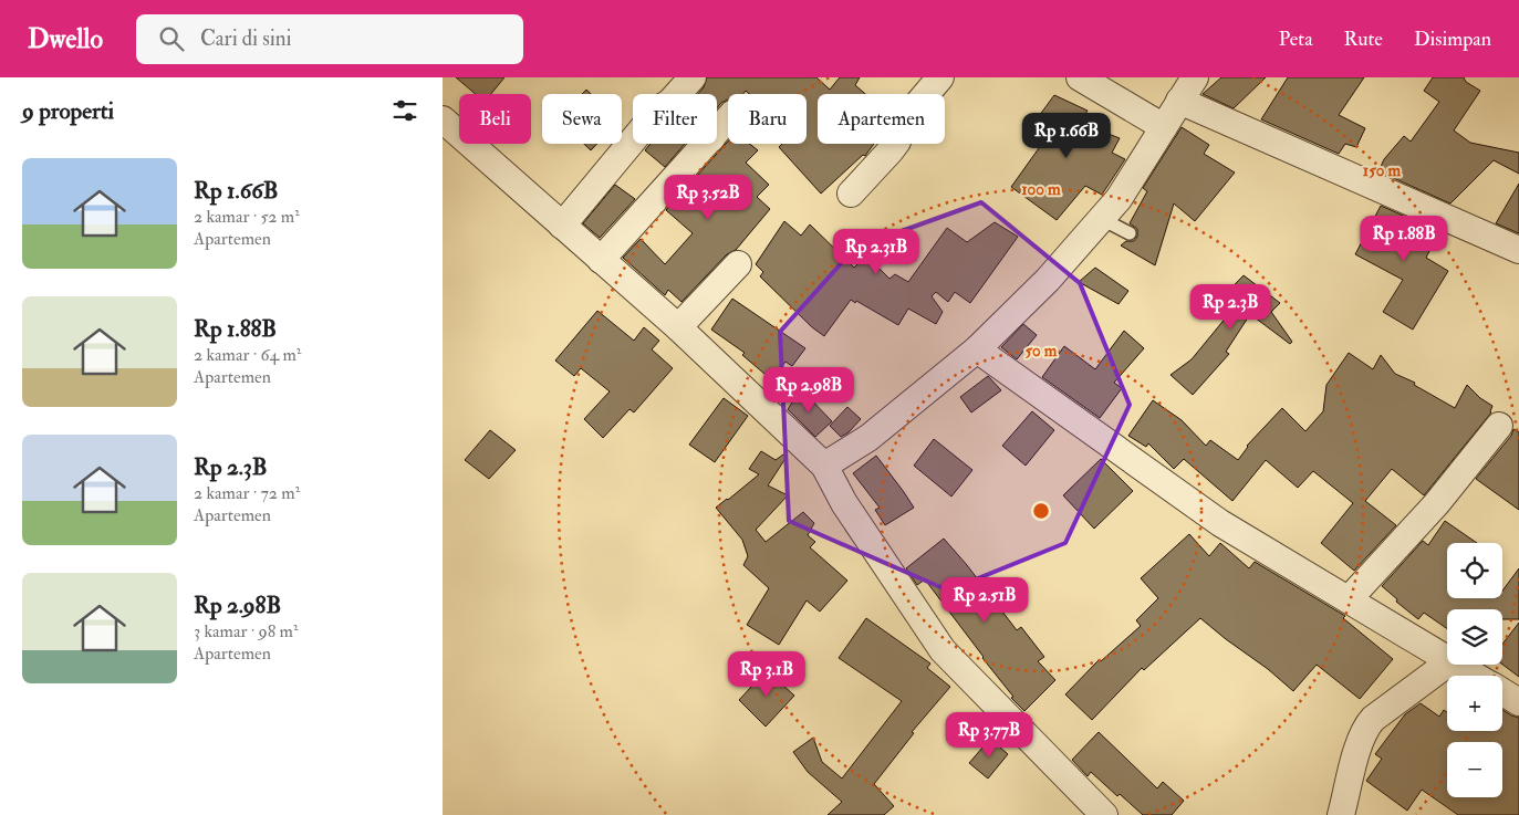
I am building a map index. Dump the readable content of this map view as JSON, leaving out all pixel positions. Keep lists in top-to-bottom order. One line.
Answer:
{"page":{"header":"Dwello","search":"Cari di sini","nav":["Peta","Rute","Disimpan"],"heading":"9 properti","chip":["Beli","Sewa","Filter","Baru","Apartemen"],"price":["Rp 1.66B","Rp 3.52B","Rp 1.88B","Rp 2.31B","Rp 2.3B","Rp 2.98B","Rp 2.51B","Rp 3.1B","Rp 3.77B"],"list":[{"name":"Rp 1.66B","note":"2 kamar · 52 m² · Apartemen"},{"name":"Rp 1.88B","note":"2 kamar · 64 m² · Apartemen"},{"name":"Rp 2.3B","note":"2 kamar · 72 m² · Apartemen"},{"name":"Rp 2.98B","note":"3 kamar · 98 m² · Apartemen"}],"map_buttons":["+","−"]},"rings":["150 m","100 m","50 m"]}
